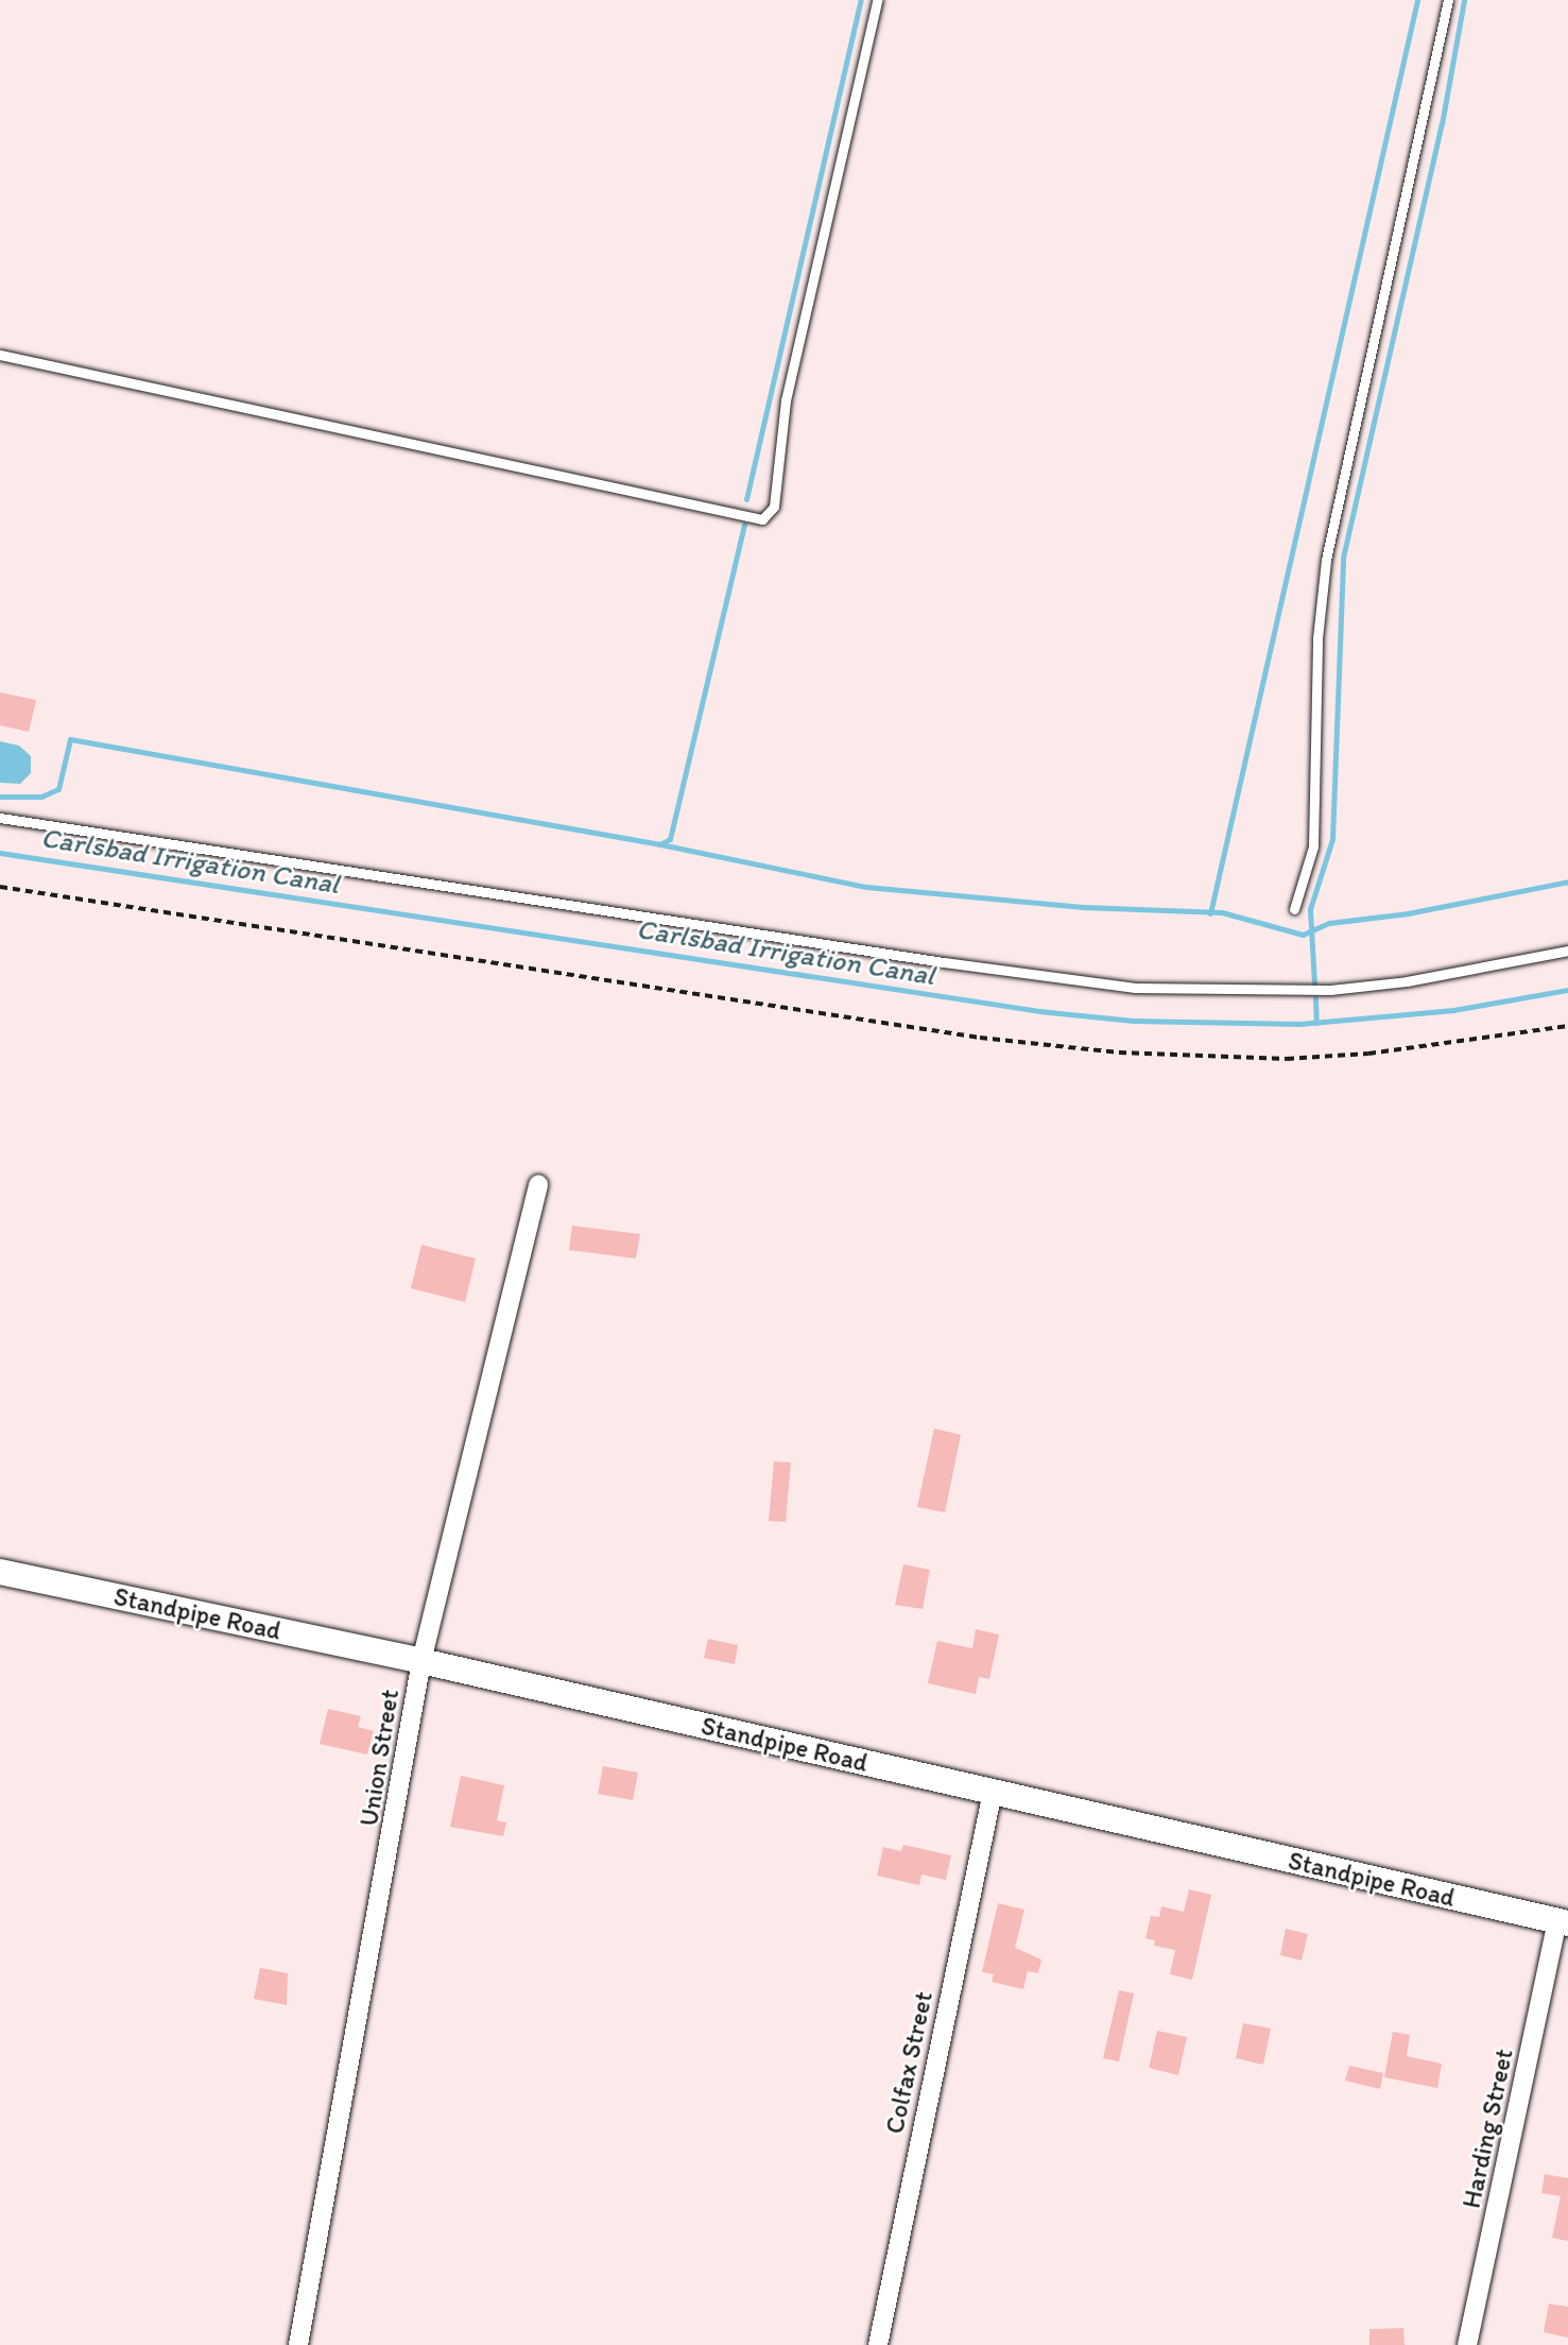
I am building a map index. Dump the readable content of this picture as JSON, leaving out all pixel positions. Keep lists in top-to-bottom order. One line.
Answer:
{"streets":{"street":["Standpipe Road","Union Street","Colfax Street","Harding Street"]},"crossings":[["Standpipe Road","Union Street"],["Standpipe Road","Colfax Street"],["Standpipe Road","Harding Street"]],"water":["Carlsbad Irrigation Canal"]}
